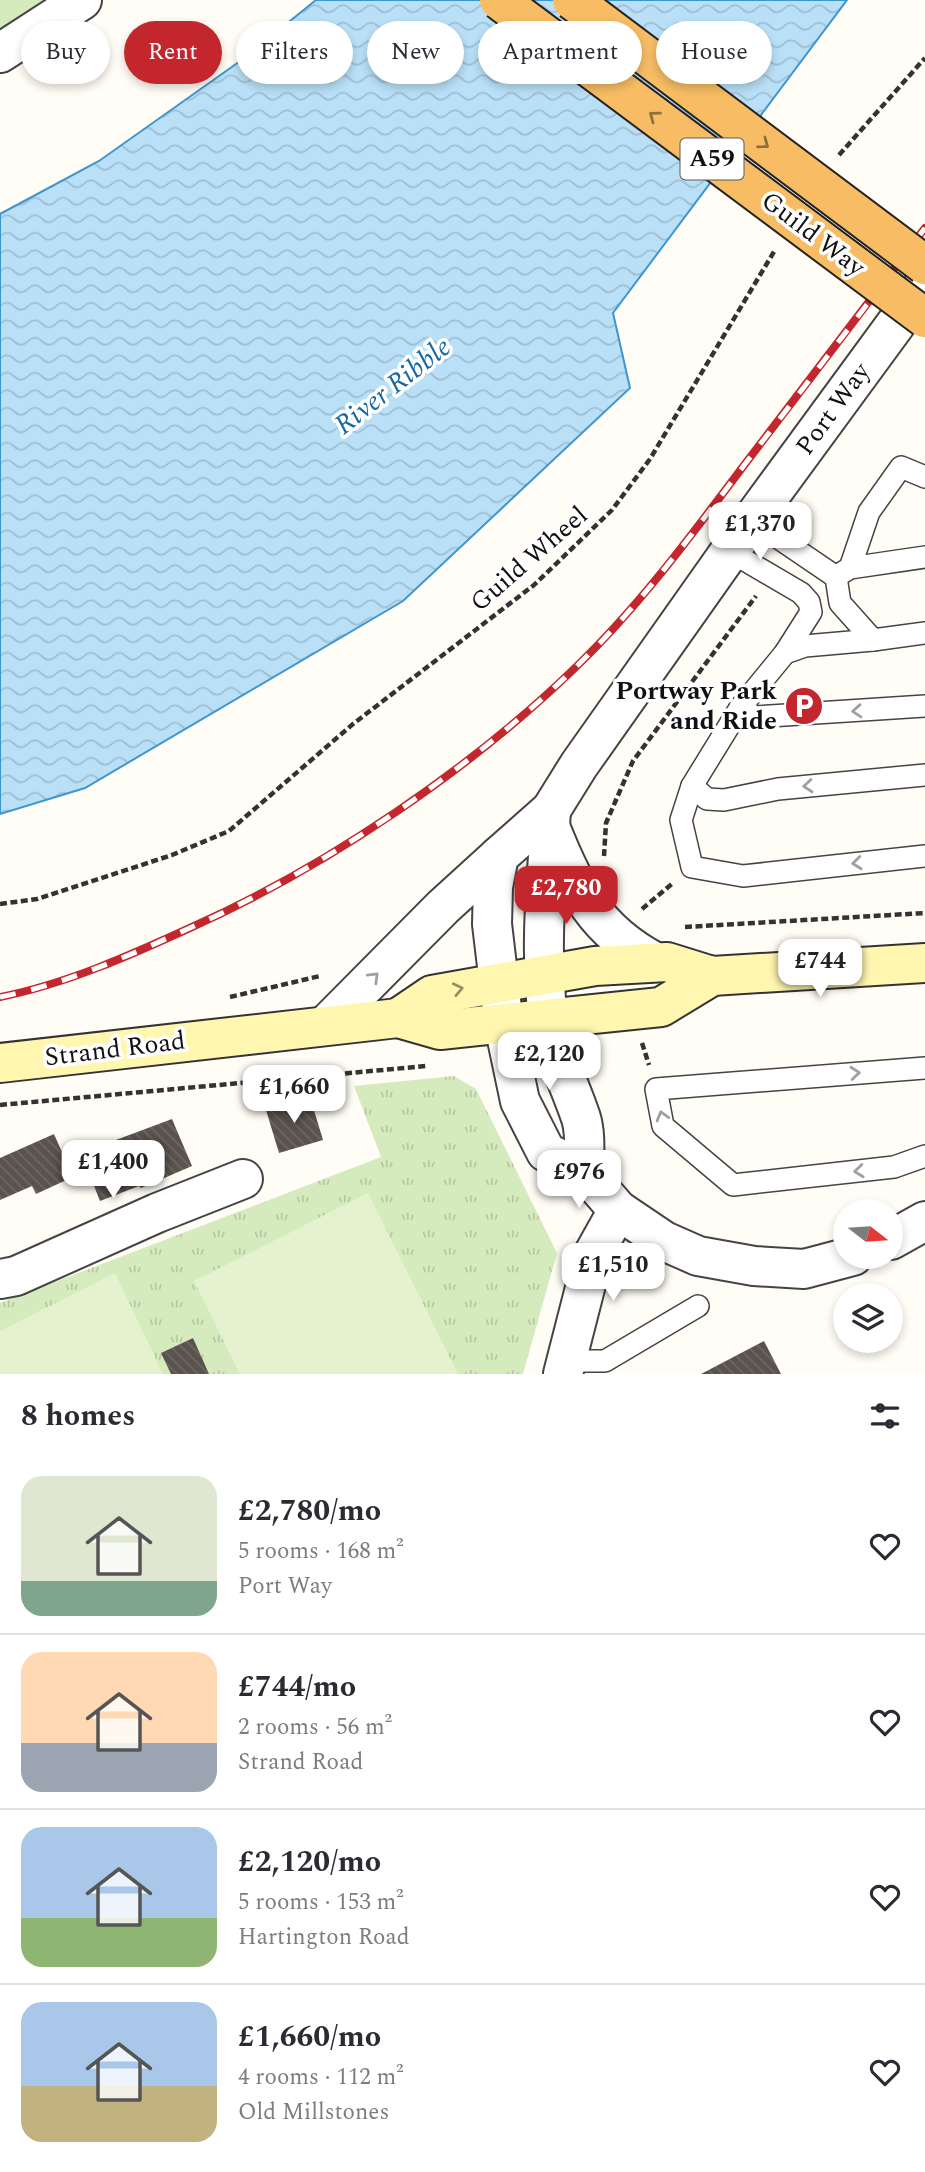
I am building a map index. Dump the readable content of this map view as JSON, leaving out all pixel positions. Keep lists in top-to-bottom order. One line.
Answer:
{"streets":{"highway":["A59","Guild Way"],"main road":["Strand Road"],"street":["Port Way"],"path":["Guild Wheel"]},"crossings":[["Port Way","Strand Road"]],"water":["River Ribble"],"places":{"parking":["Portway Park and Ride"]},"north":"right","page":{"chip":["Buy","Rent","Filters","New","Apartment","House"],"price":["£1,370","£2,780","£744","£2,120","£1,660","£1,400","£976","£1,510"],"heading":"8 homes","list":[{"name":"£2,780/mo","note":"5 rooms · 168 m² · Port Way"},{"name":"£744/mo","note":"2 rooms · 56 m² · Strand Road"},{"name":"£2,120/mo","note":"5 rooms · 153 m² · Hartington Road"},{"name":"£1,660/mo","note":"4 rooms · 112 m² · Old Millstones"}]}}
